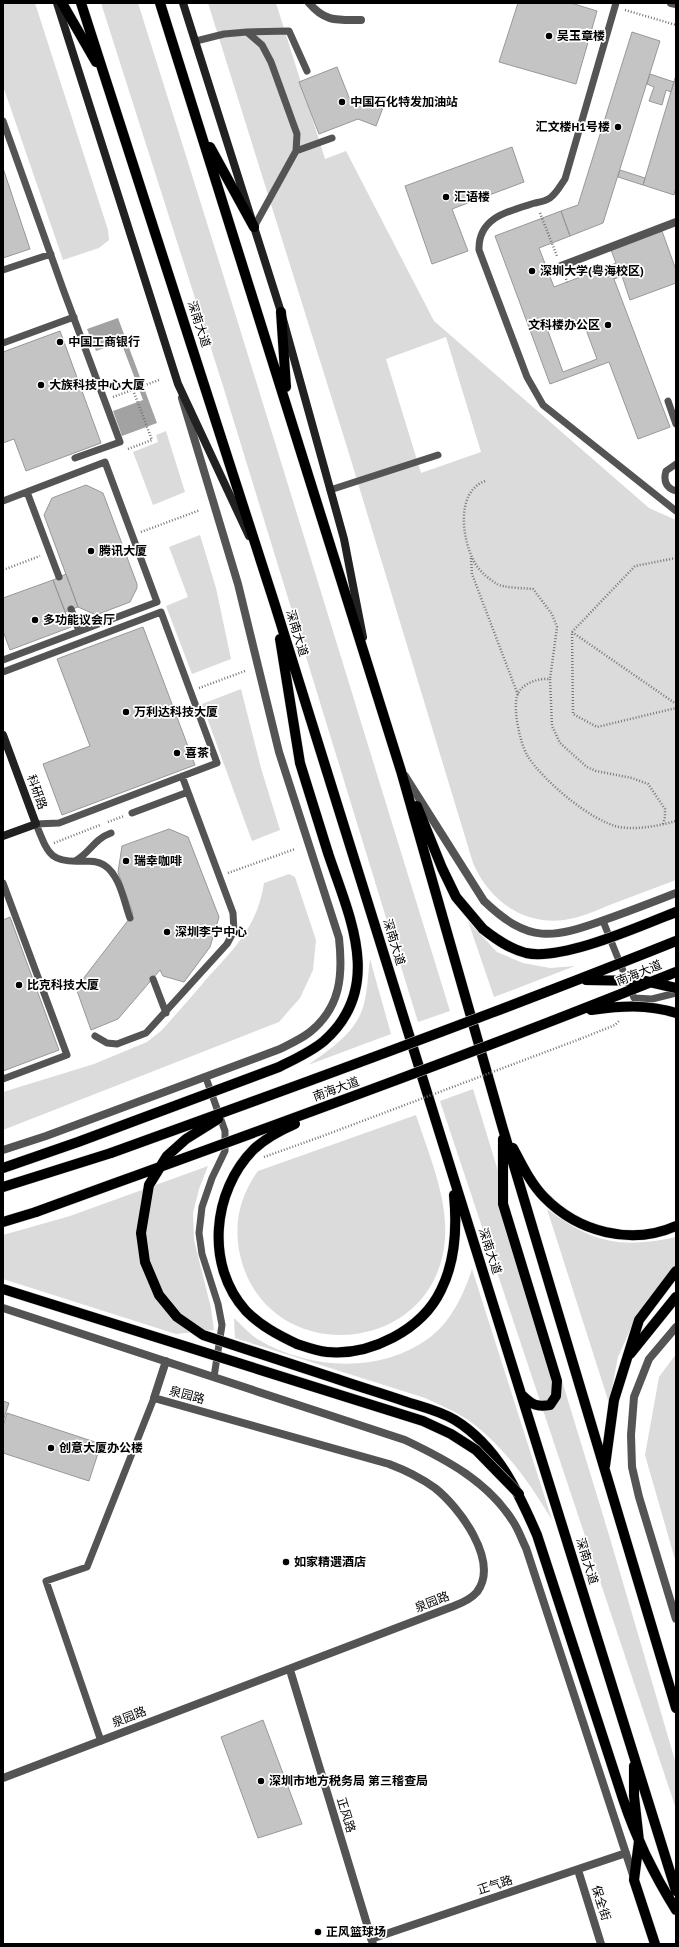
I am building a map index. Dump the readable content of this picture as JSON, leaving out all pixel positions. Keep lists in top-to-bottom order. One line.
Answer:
{"streets":{"main road":["深南大道","科研路","南海大道"],"street":["泉园路","正风路","正气路","保全街"]},"crossings":[["泉园路","正风路"],["正风路","正气路"],["正气路","保全街"]],"places":["吴玉章楼","中国石化特发加油站","汇文楼H1号楼","汇语楼","深圳大学(粤海校区)","文科楼办公区","中国工商银行","大族科技中心大厦","腾讯大厦","多功能议会厅","万利达科技大厦","喜茶","瑞幸咖啡","深圳李宁中心","比克科技大厦","创意大厦办公楼","如家精選酒店","深圳市地方税务局 第三稽查局","正风篮球场"]}
